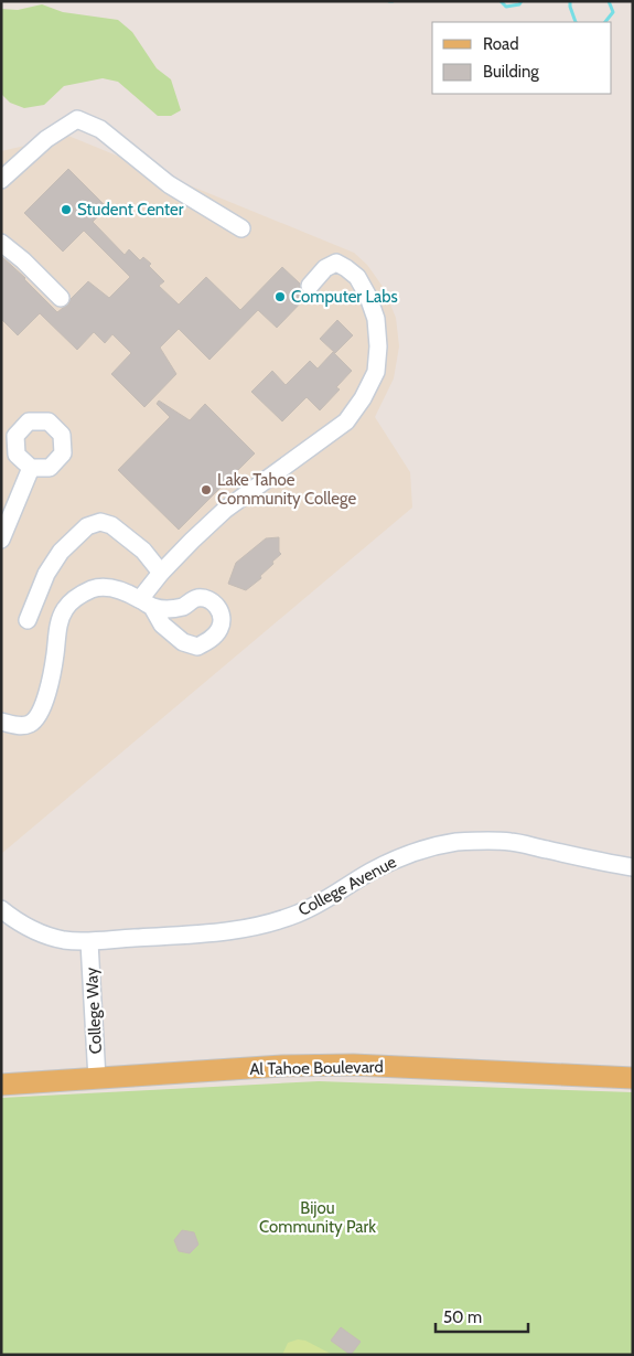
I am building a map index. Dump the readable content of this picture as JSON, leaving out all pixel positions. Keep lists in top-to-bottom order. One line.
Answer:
{"streets":{"main road":["Al Tahoe Boulevard"],"street":["College Avenue","College Way"]},"crossings":[["College Avenue","College Way"],["College Way","Al Tahoe Boulevard"]],"parks":["Bijou Community Park"],"places":["Student Center","Computer Labs","Lake Tahoe Community College"],"legend":["Road","Building"],"scale_bar":"50 m"}
